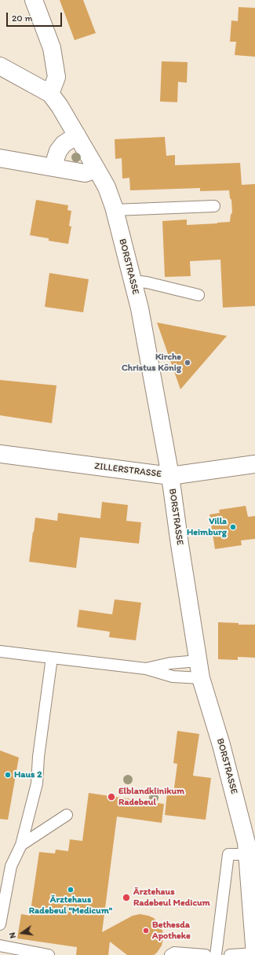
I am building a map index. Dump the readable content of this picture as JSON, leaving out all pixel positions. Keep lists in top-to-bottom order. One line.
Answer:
{"streets":{"street":["BORSTRASSE","ZILLERSTRASSE"]},"crossings":[["BORSTRASSE","ZILLERSTRASSE"]],"places":["Kirche Christus König","Villa Heimburg","Haus 2","Elblandklinikum Radebeul","Ärztehaus Radebeul \"Medicum\"","Ärztehaus Radebeul Medicum","Bethesda Apotheke"],"scale_bar":"20 m","north":"left"}
